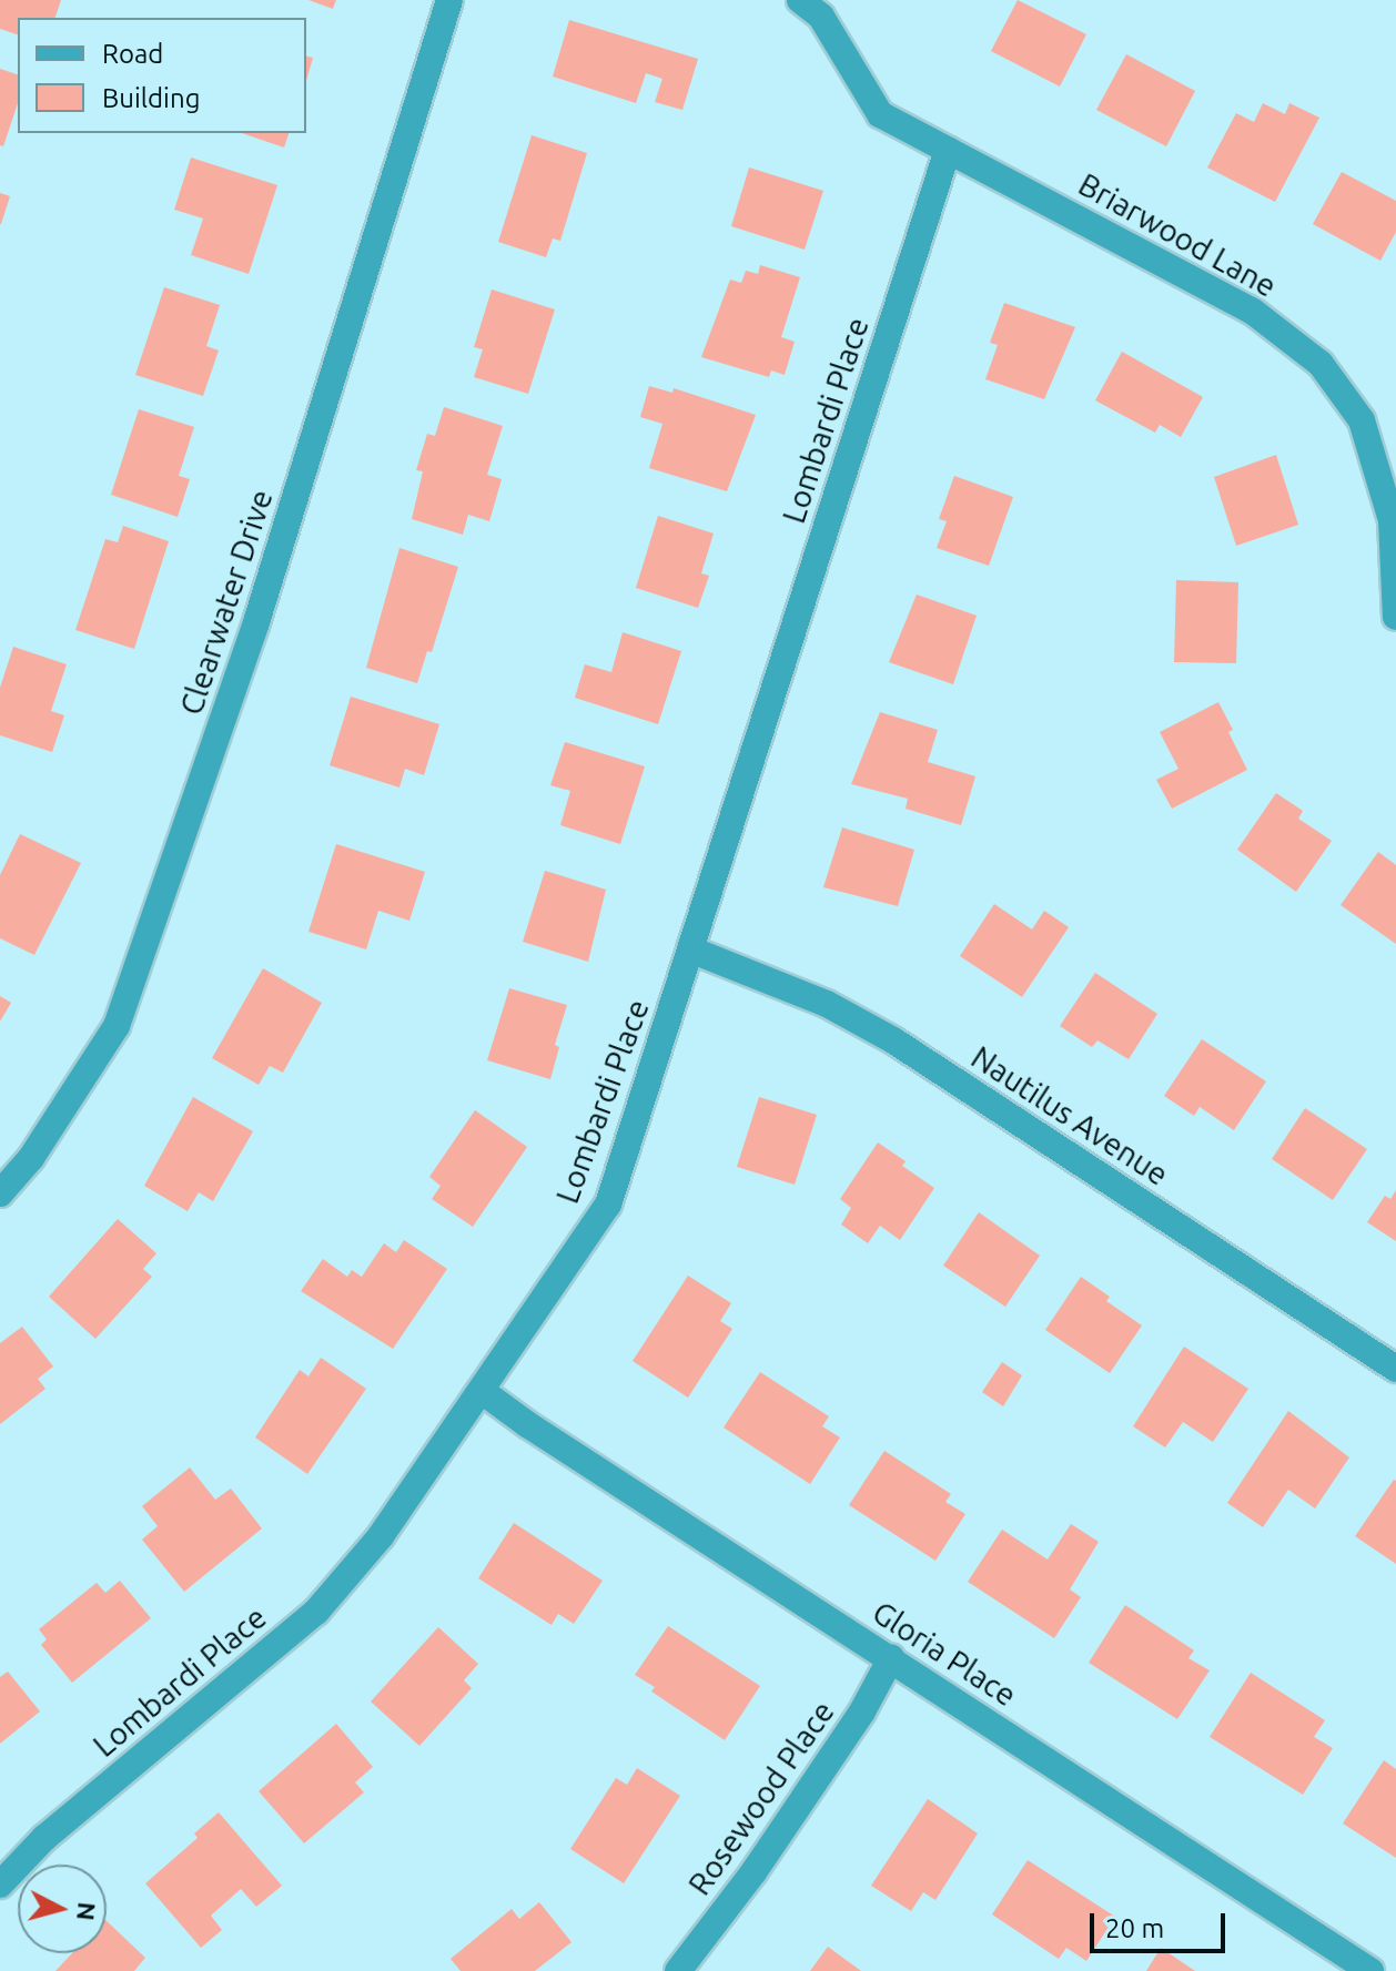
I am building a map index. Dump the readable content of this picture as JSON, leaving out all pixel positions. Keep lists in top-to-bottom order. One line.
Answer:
{"streets":{"street":["Briarwood Lane","Lombardi Place","Clearwater Drive","Nautilus Avenue","Gloria Place","Rosewood Place"]},"crossings":[["Briarwood Lane","Lombardi Place"],["Lombardi Place","Nautilus Avenue"],["Lombardi Place","Gloria Place"],["Gloria Place","Rosewood Place"]],"legend":["Road","Building"],"scale_bar":"20 m","north":"right"}
